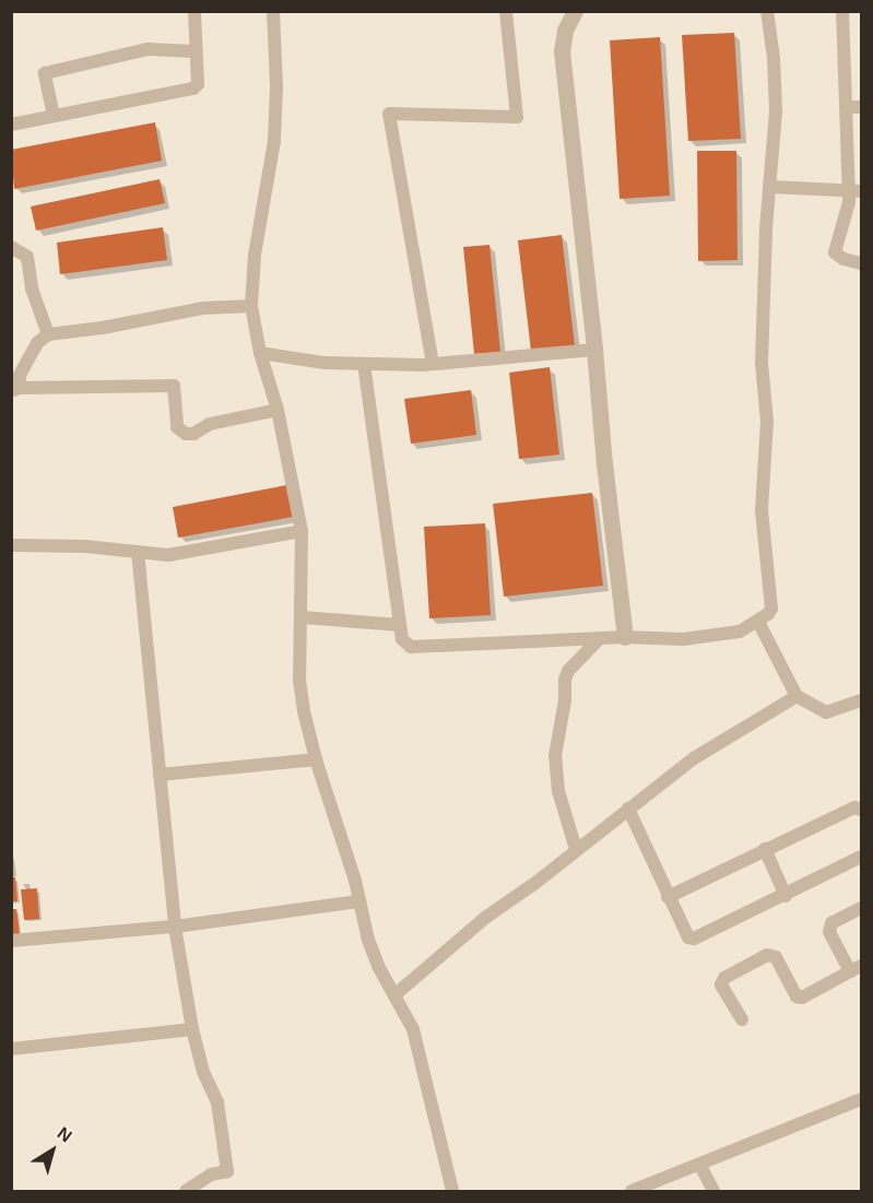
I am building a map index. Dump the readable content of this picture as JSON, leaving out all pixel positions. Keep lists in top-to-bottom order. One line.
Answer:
{"north":"top right"}
